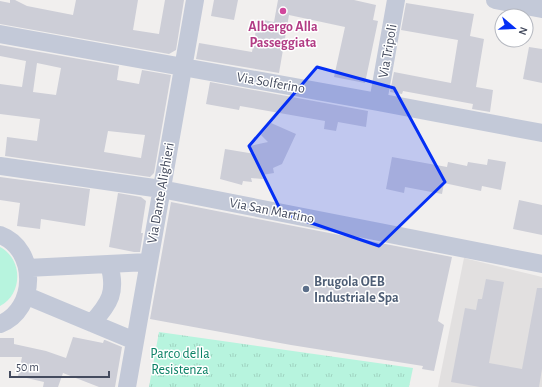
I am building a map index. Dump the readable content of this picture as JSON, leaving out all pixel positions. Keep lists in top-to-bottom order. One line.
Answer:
{"streets":{"street":["Via Tripoli","Via Solferino","Via Dante Alighieri","Via San Martino"]},"crossings":[["Via Tripoli","Via Solferino"],["Via Solferino","Via Dante Alighieri"],["Via Dante Alighieri","Via San Martino"]],"parks":["Parco della Resistenza"],"places":["Albergo Alla Passeggiata","Brugola OEB Industriale Spa"],"scale_bar":"50 m","north":"right"}
